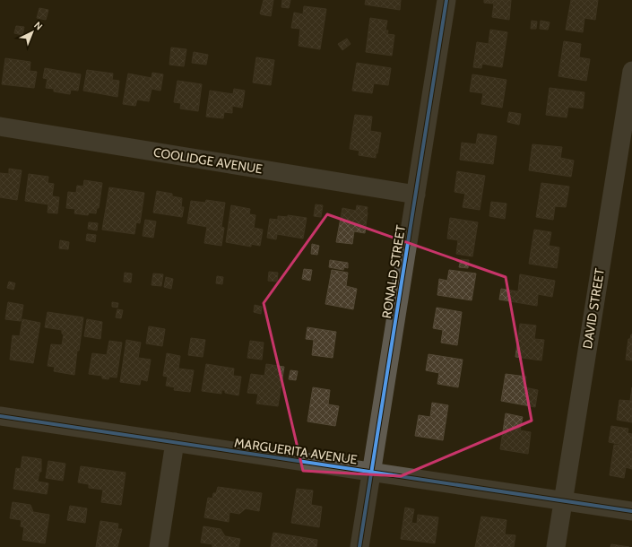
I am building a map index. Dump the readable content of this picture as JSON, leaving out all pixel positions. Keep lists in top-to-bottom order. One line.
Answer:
{"streets":{"street":["COOLIDGE AVENUE","RONALD STREET","DAVID STREET","MARGUERITA AVENUE"]},"crossings":[["COOLIDGE AVENUE","RONALD STREET"],["RONALD STREET","MARGUERITA AVENUE"],["DAVID STREET","MARGUERITA AVENUE"]],"north":"top right"}
